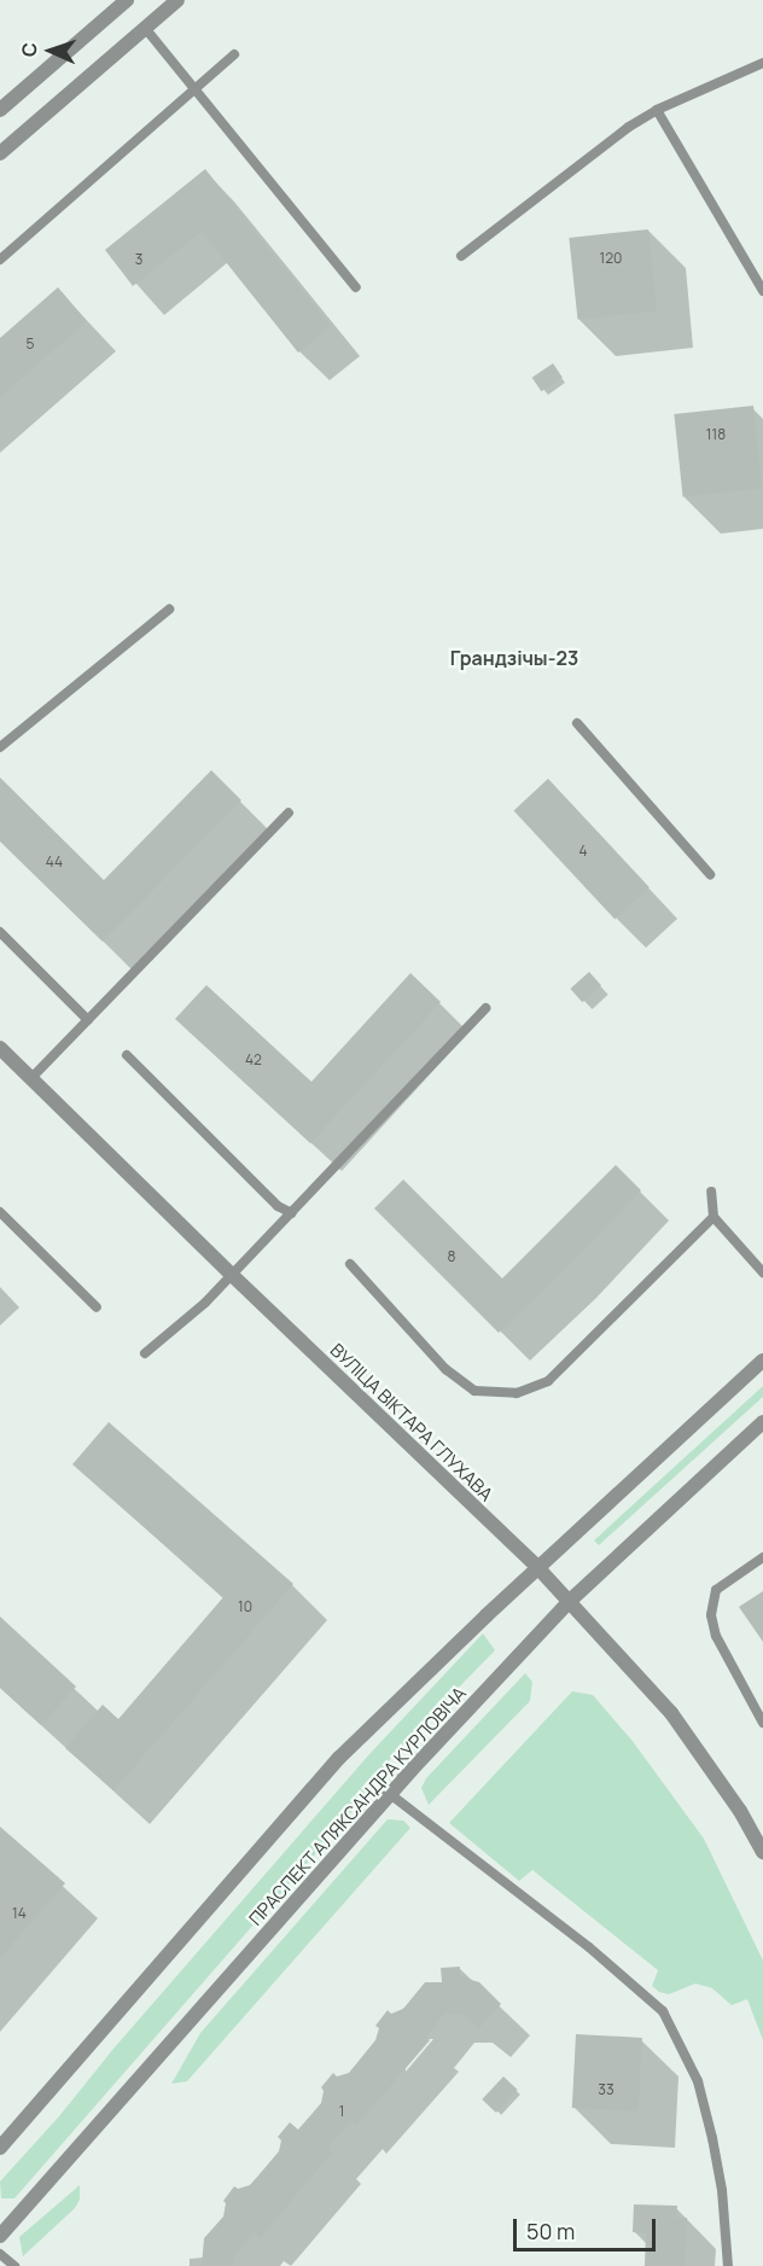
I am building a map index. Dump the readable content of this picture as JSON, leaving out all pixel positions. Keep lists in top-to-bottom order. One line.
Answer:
{"streets":{"street":["ВУЛІЦА ВІКТАРА ГЛУХАВА","ПРАСПЕКТ АЛЯКСАНДРА КУРЛОВІЧА"]},"crossings":[["ВУЛІЦА ВІКТАРА ГЛУХАВА","ПРАСПЕКТ АЛЯКСАНДРА КУРЛОВІЧА"]],"districts":["Грандзічы-23"],"house_numbers":["120","3","5","118","4","44","42","8","10","14","33","1"],"scale_bar":"50 m","north":"left"}
